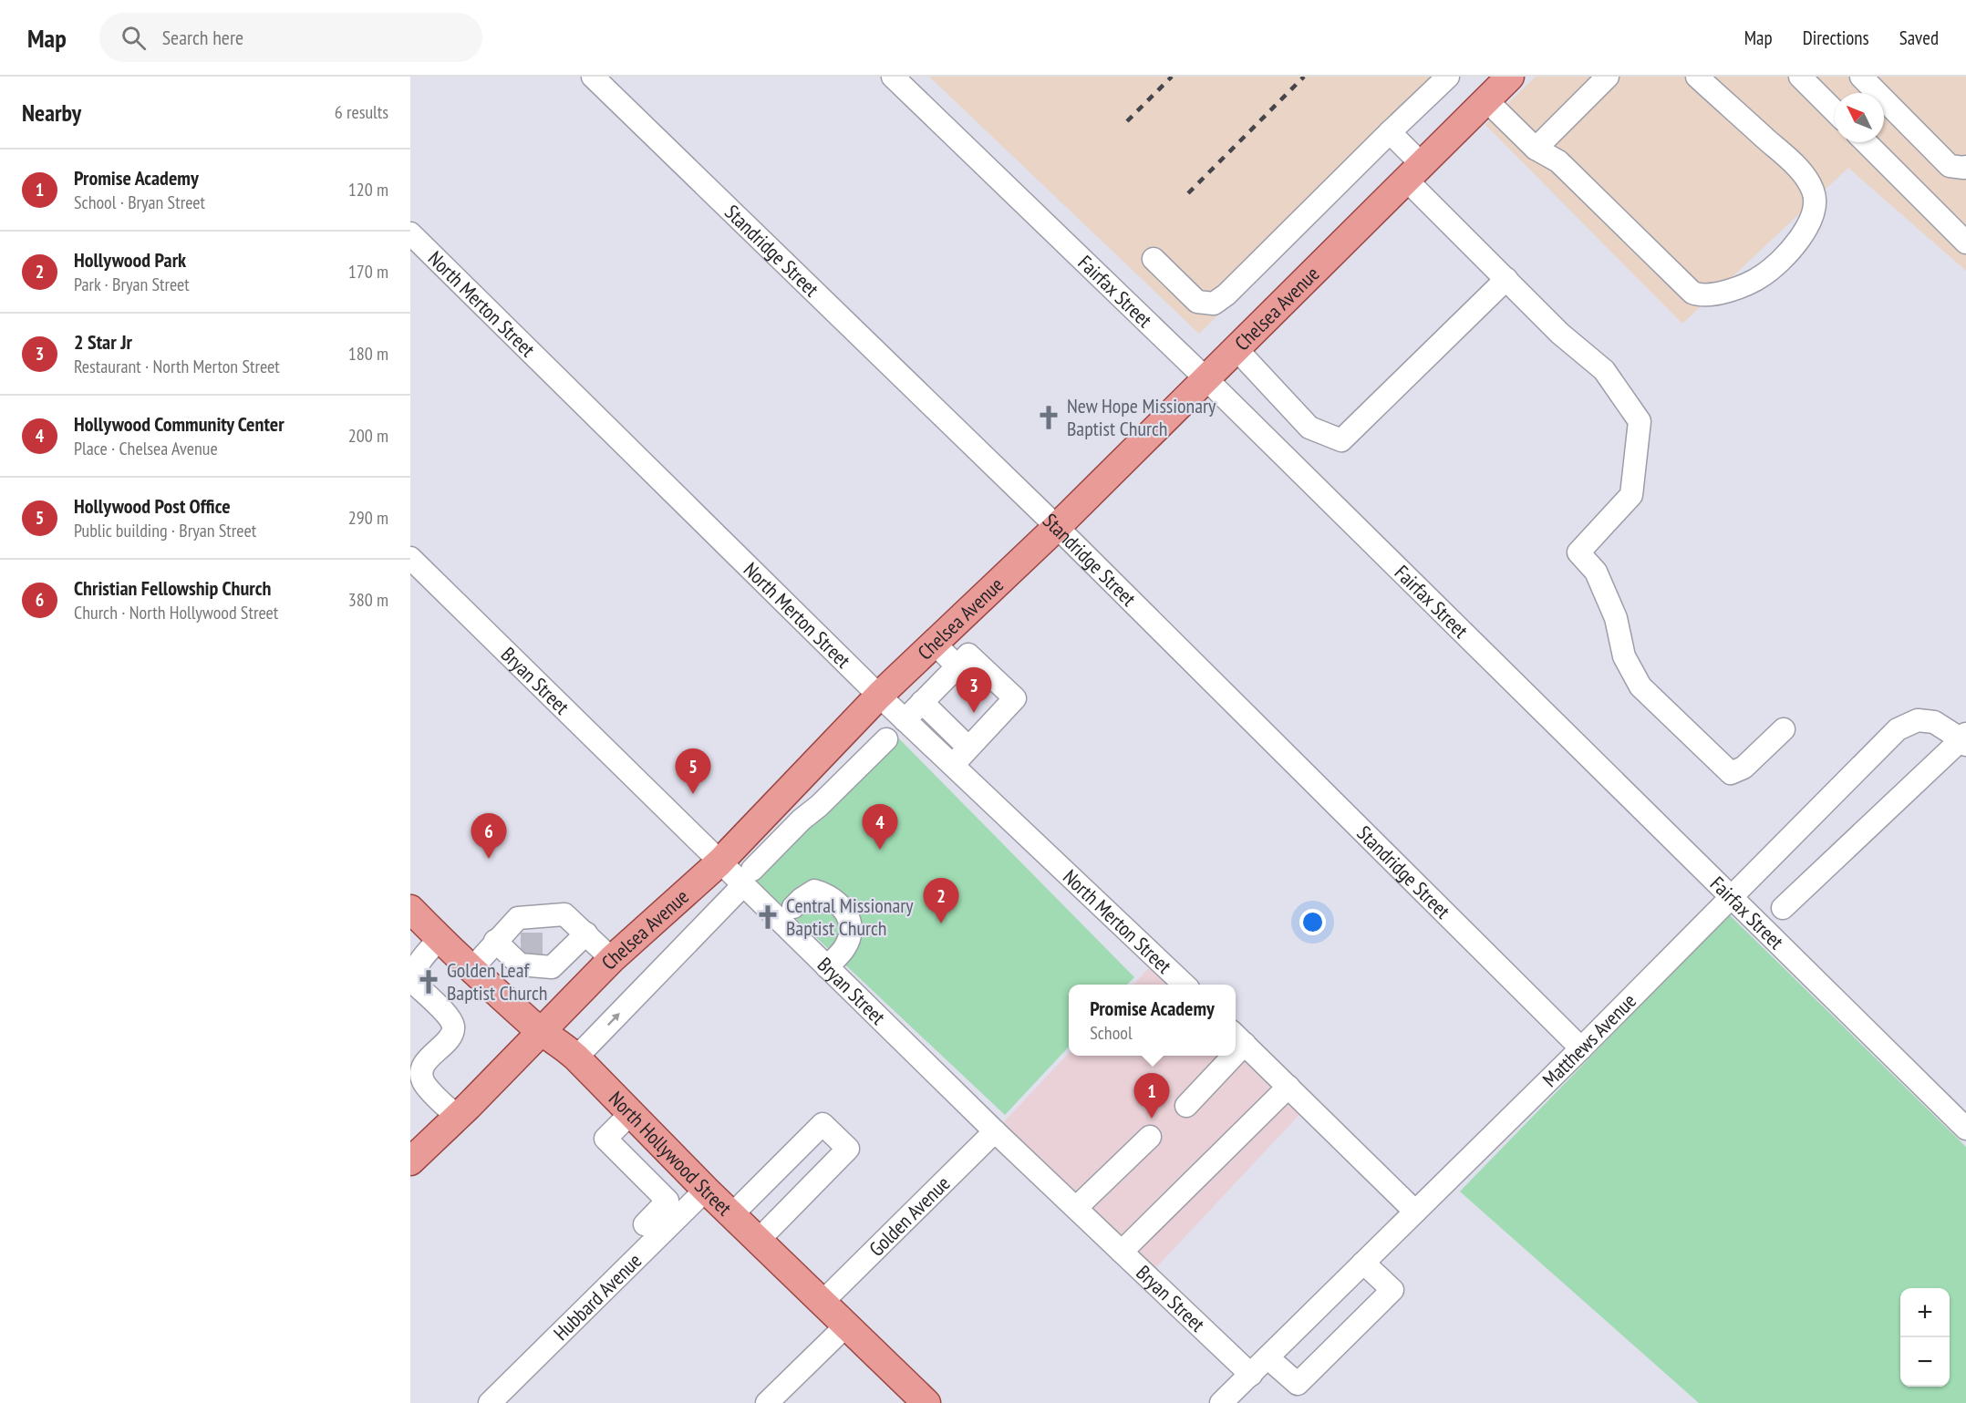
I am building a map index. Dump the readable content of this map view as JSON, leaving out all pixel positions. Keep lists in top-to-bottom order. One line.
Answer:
{"streets":{"main road":["Chelsea Avenue","North Hollywood Street"],"street":["Standridge Street","Fairfax Street","North Merton Street","Bryan Street","Matthews Avenue","Golden Avenue","Hubbard Avenue"]},"crossings":[["Standridge Street","Chelsea Avenue"],["Standridge Street","Matthews Avenue"],["Fairfax Street","Chelsea Avenue"],["Fairfax Street","Matthews Avenue"],["North Merton Street","Chelsea Avenue"],["Chelsea Avenue","Bryan Street"],["Chelsea Avenue","North Hollywood Street"],["Bryan Street","Matthews Avenue"],["Bryan Street","Golden Avenue"],["North Hollywood Street","Golden Avenue"],["North Hollywood Street","Hubbard Avenue"]],"places":{"church":["New Hope Missionary Baptist Church","Central Missionary Baptist Church","Golden Leaf Baptist Church"]},"north":"top left","page":{"header":"Map","search":"Search here","nav":["Map","Directions","Saved"],"heading":["Nearby","6 results"],"list":[{"mark":"1","name":"Promise Academy","note":"School · Bryan Street","value":"120 m"},{"mark":"2","name":"Hollywood Park","note":"Park · Bryan Street","value":"170 m"},{"mark":"3","name":"2 Star Jr","note":"Restaurant · North Merton Street","value":"180 m"},{"mark":"4","name":"Hollywood Community Center","note":"Place · Chelsea Avenue","value":"200 m"},{"mark":"5","name":"Hollywood Post Office","note":"Public building · Bryan Street","value":"290 m"},{"mark":"6","name":"Christian Fellowship Church","note":"Church · North Hollywood Street","value":"380 m"}],"pins":["3","5","4","6","2","1"],"popup":["Promise Academy","School"],"map_buttons":["+","−"]}}
